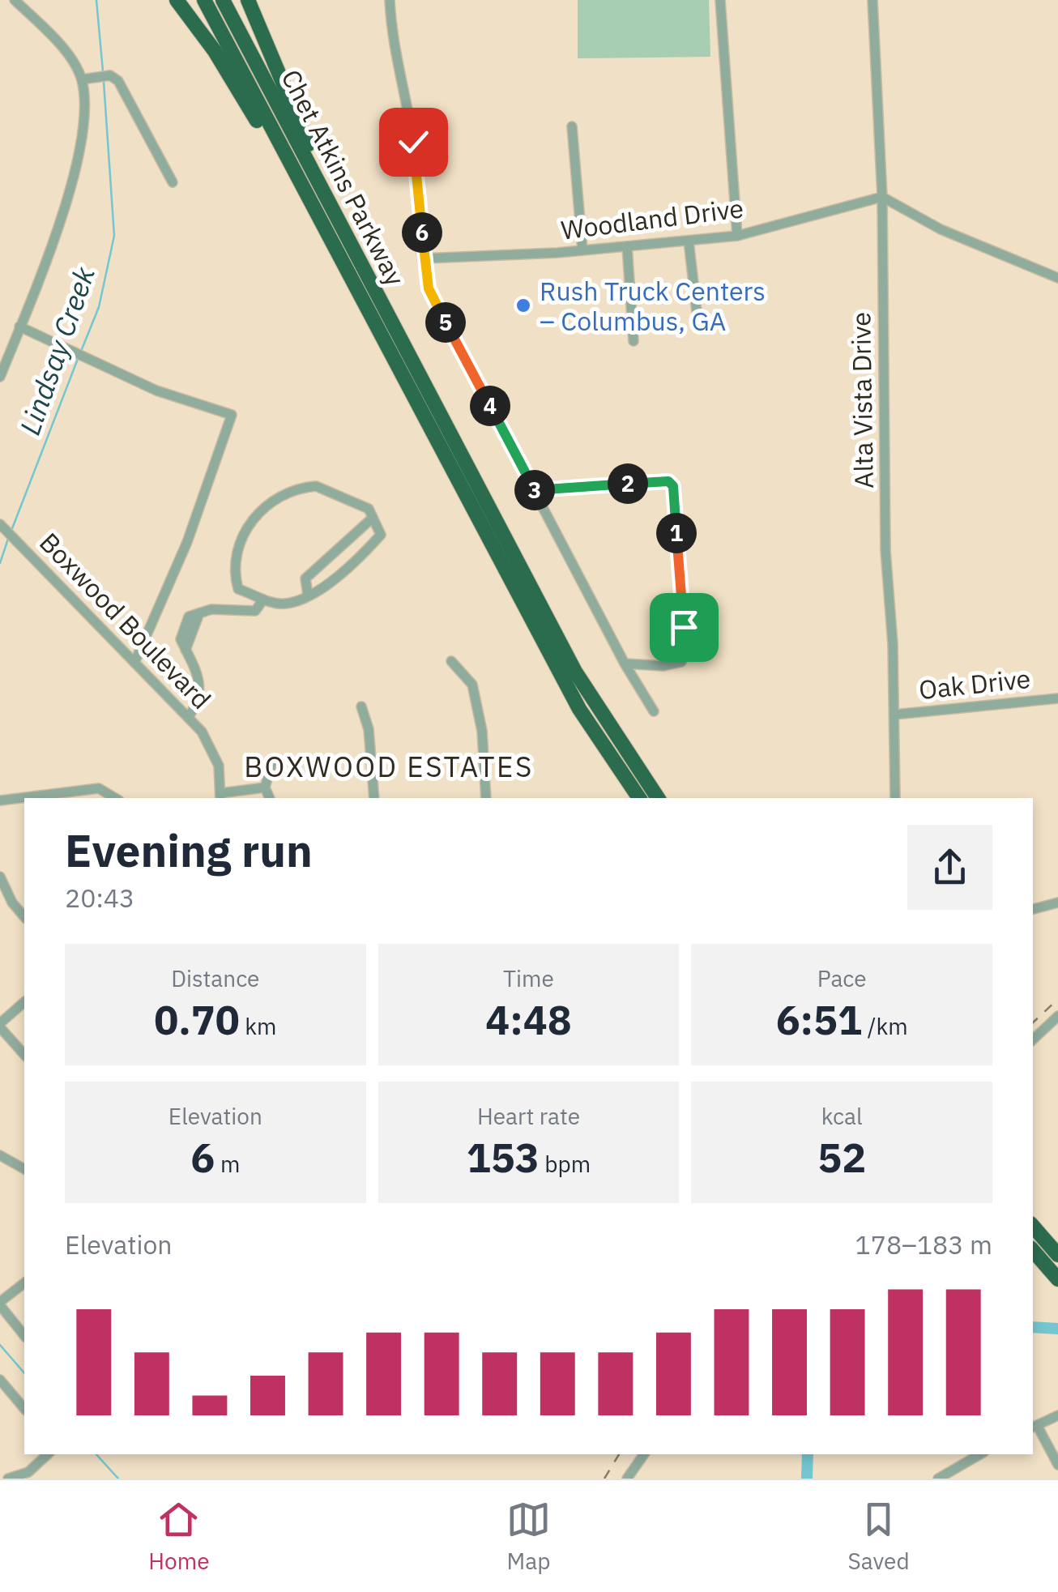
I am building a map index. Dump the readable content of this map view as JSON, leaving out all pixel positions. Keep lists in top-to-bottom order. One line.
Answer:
{"streets":{"highway":["Chet Atkins Parkway"],"street":["Woodland Drive","Alta Vista Drive","Boxwood Boulevard","Oak Drive"]},"crossings":[["Woodland Drive","Alta Vista Drive"],["Alta Vista Drive","Oak Drive"]],"districts":["BOXWOOD ESTATES"],"water":["Lindsay Creek"],"places":["Rush Truck Centers – Columbus, GA"],"page":{"pins":["6","5","4","2","3","1"],"heading":["Evening run","20:43"],"stats":[["Distance","0.70 km"],["Time","4:48"],["Pace","6:51 /km"],["Elevation","6 m"],["Heart rate","153 bpm"],["kcal","52"]],"chart":["Elevation","178–183 m"],"tabs":["Home","Map","Saved"]}}
